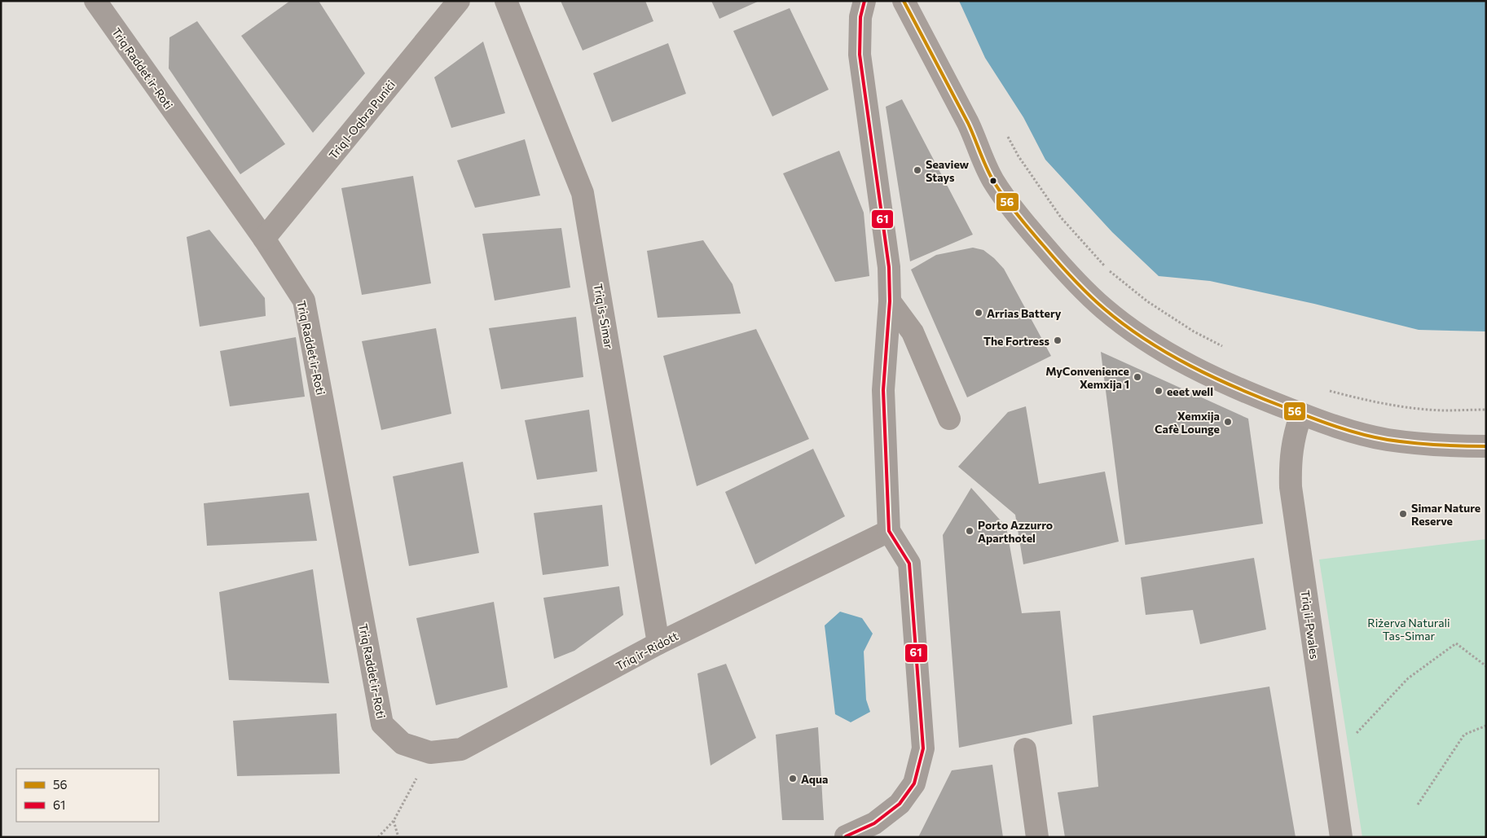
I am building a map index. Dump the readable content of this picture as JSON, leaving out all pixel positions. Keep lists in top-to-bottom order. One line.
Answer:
{"streets":{"street":["Triq Raddet ir-Roti","Triq l-Oqbra Puniċi","Triq is-Simar","Triq il-Pwales","Triq ir-Ridott"]},"crossings":[["Triq Raddet ir-Roti","Triq l-Oqbra Puniċi"],["Triq Raddet ir-Roti","Triq ir-Ridott"],["Triq is-Simar","Triq ir-Ridott"]],"parks":["Riżerva Naturali Tas-Simar"],"places":["Seaview Stays","Arrias Battery","The Fortress","MyConvenience Xemxija 1","eeet well","Xemxija Cafè Lounge","Simar Nature Reserve","Porto Azzurro Aparthotel","Aqua"],"lines":["transit line 56","transit line 61"],"legend":["56","61"]}
